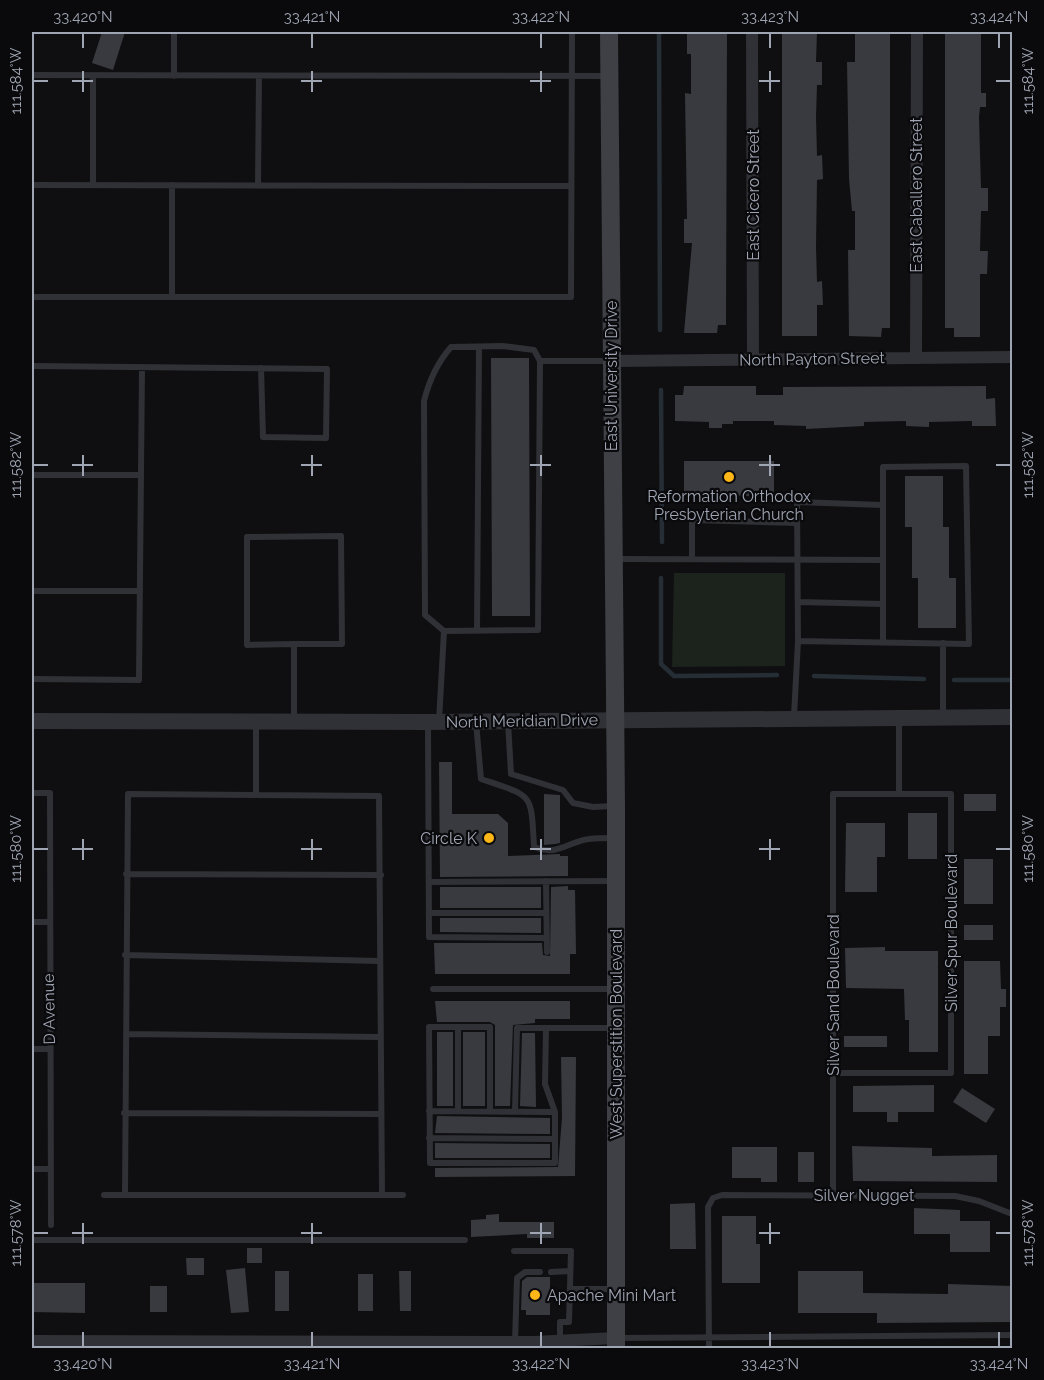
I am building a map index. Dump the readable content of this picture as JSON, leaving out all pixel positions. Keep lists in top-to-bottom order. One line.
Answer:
{"streets":{"main road":["East University Drive","West Superstition Boulevard"],"street":["East Cicero Street","East Caballero Street","North Payton Street","North Meridian Drive"],"lane":["Silver Spur Boulevard","Silver Sand Boulevard","D Avenue","Silver Nugget"]},"crossings":[["East Cicero Street","North Payton Street"],["East Caballero Street","North Payton Street"],["North Payton Street","East University Drive"],["East University Drive","North Meridian Drive"],["East University Drive","West Superstition Boulevard"],["North Meridian Drive","West Superstition Boulevard"],["Silver Spur Boulevard","Silver Sand Boulevard"],["Silver Sand Boulevard","Silver Nugget"]],"places":["Reformation Orthodox Presbyterian Church","Circle K","Apache Mini Mart"],"coordinates":["33.420°N","33.421°N","33.422°N","33.423°N","33.424°N","111.584°W","111.582°W","111.580°W","111.578°W"]}
